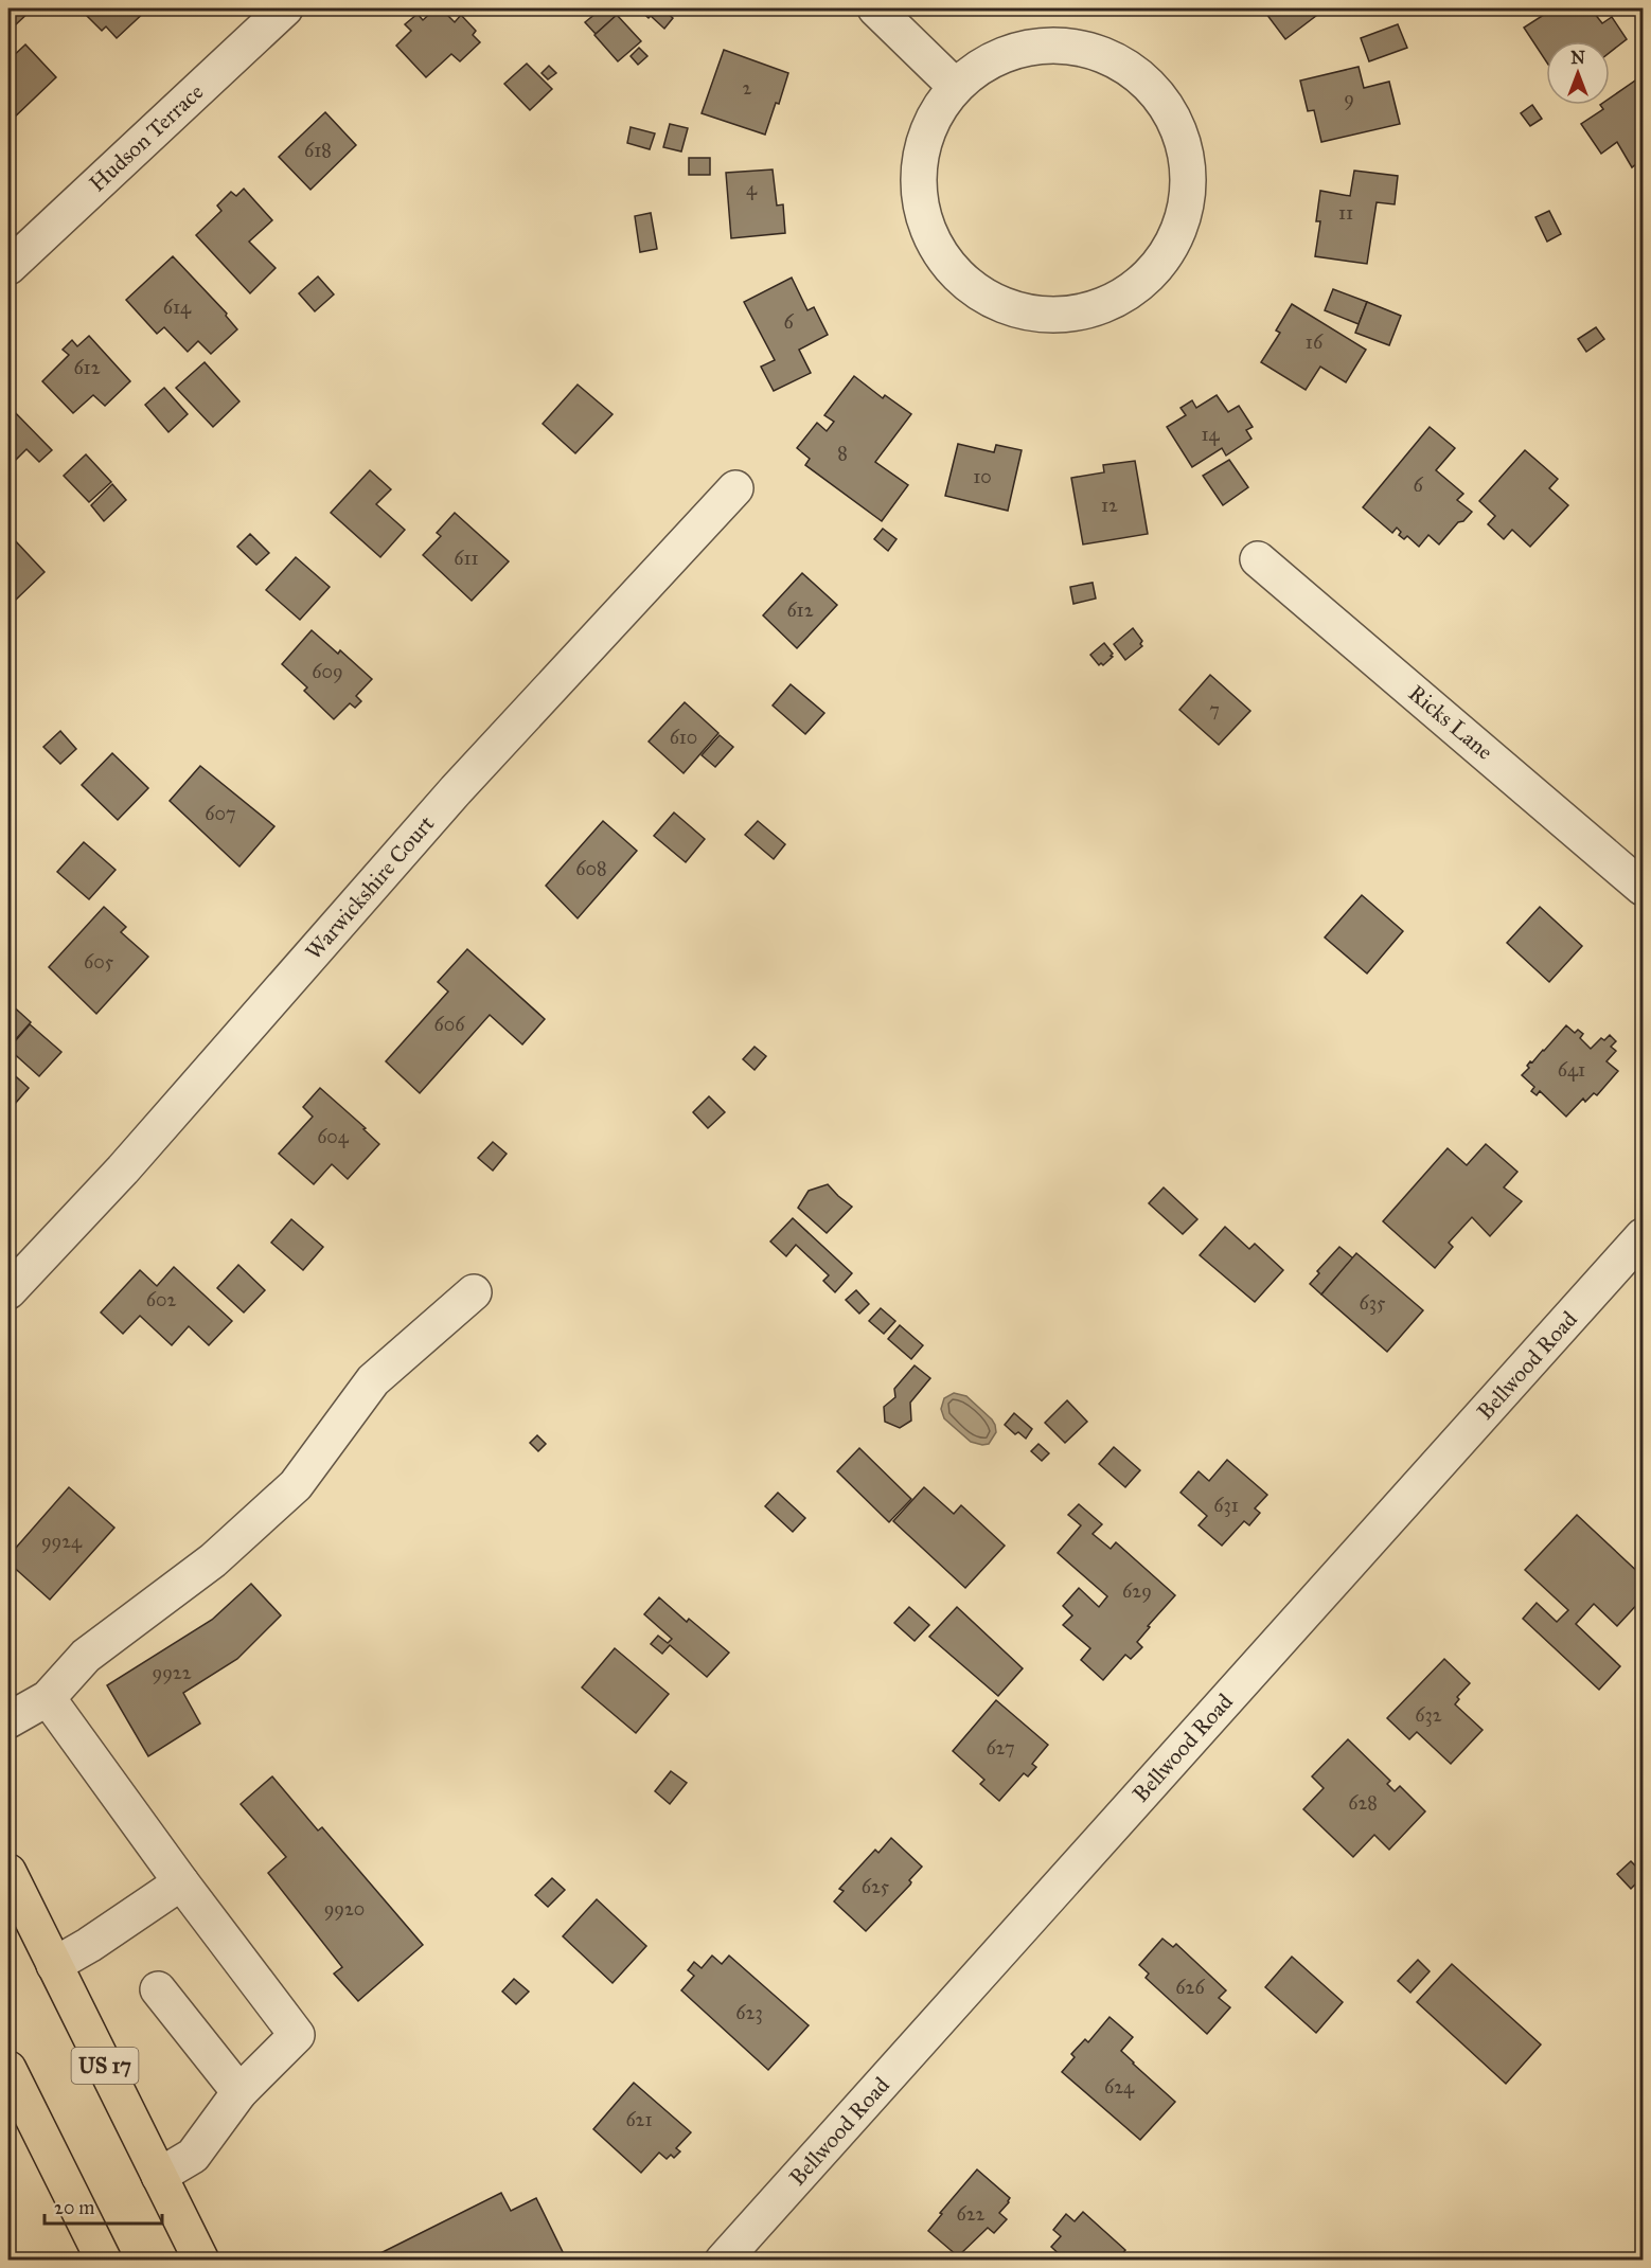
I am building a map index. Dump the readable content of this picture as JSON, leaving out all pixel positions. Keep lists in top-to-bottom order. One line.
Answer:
{"streets":{"main road":["US 17"],"street":["Hudson Terrace","Ricks Lane","Warwickshire Court","Bellwood Road"]},"house_numbers":["2","9","618","4","11","614","6","16","612","14","8","10","6","12","611","612","609","7","610","607","608","605","606","641","604","602","635","631","9924","629","9922","632","627","628","625","9920","626","623","624","621","622"],"scale_bar":"20 m","north":"top"}
